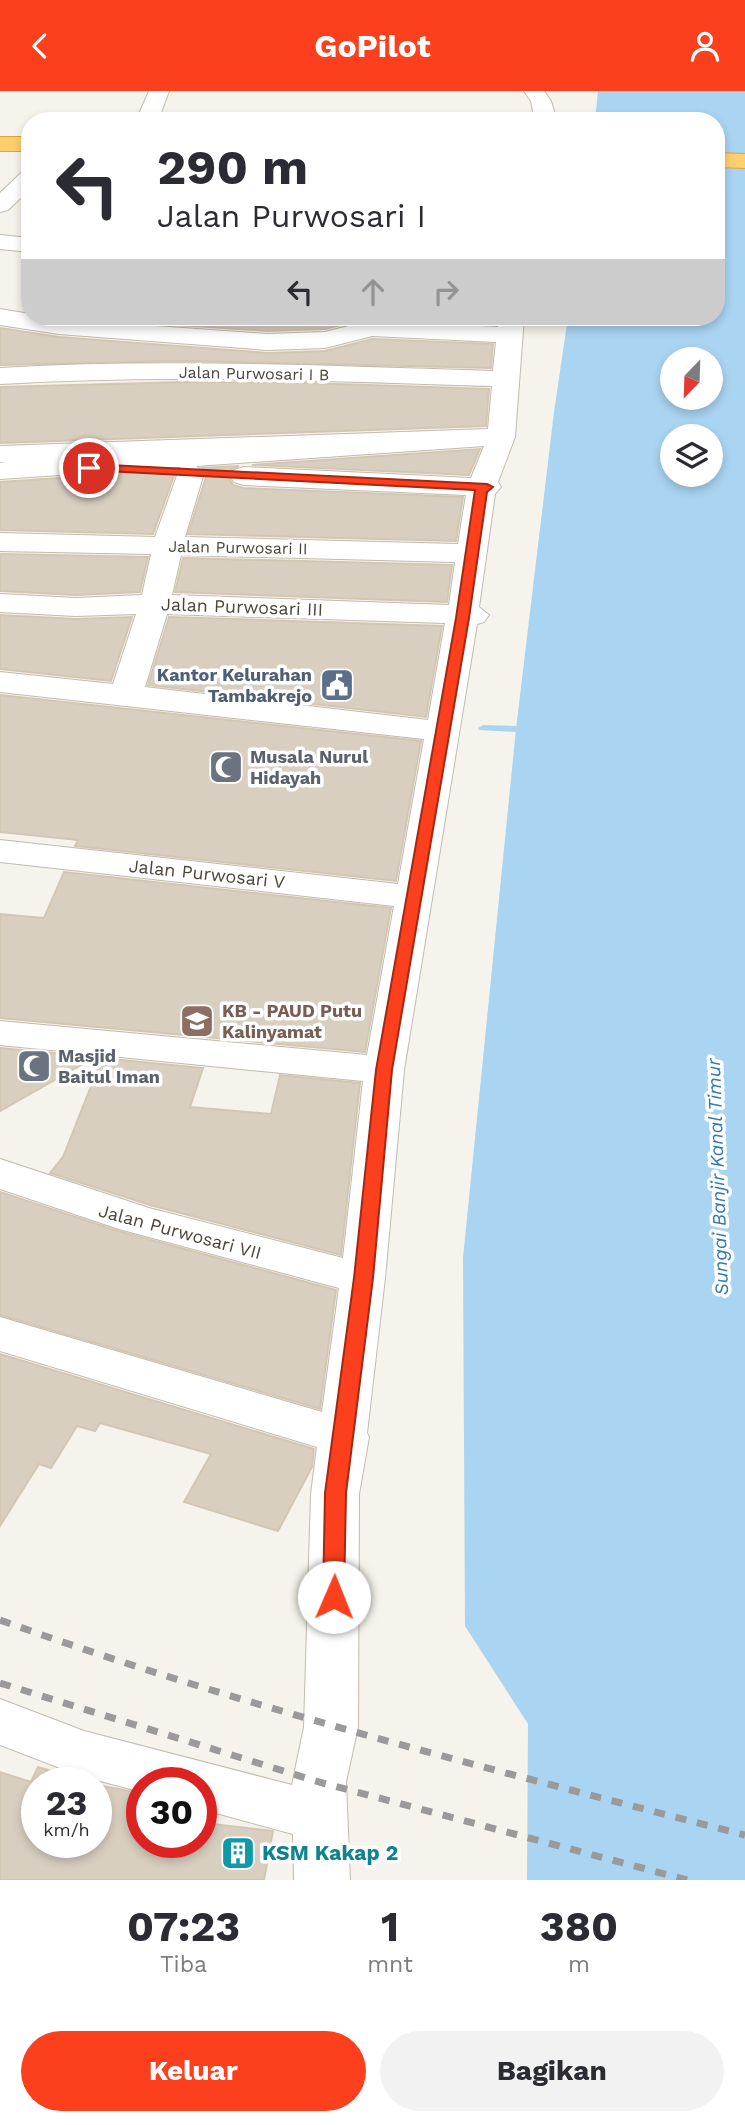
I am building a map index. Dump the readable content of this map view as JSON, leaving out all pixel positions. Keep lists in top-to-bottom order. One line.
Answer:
{"streets":{"street":["Jalan Purwosari I B","Jalan Purwosari II","Jalan Purwosari III","Jalan Purwosari V","Jalan Purwosari VII"]},"water":["Sungai Banjir Kanal Timur"],"places":{"public building":["Kantor Kelurahan Tambakrejo"],"mosque":["Musala Nurul Hidayah","Masjid Baitul Iman"],"school or university":["KB - PAUD Putu Kalinyamat"],"building":["KSM Kakap 2"]},"north":"bottom left","page":{"header":"GoPilot","turn":["290 m","Jalan Purwosari I"],"speed":"23 km/h","limit":"30","eta":["07:23","Tiba","1","mnt","380","m"],"buttons":["Keluar","Bagikan"]}}
